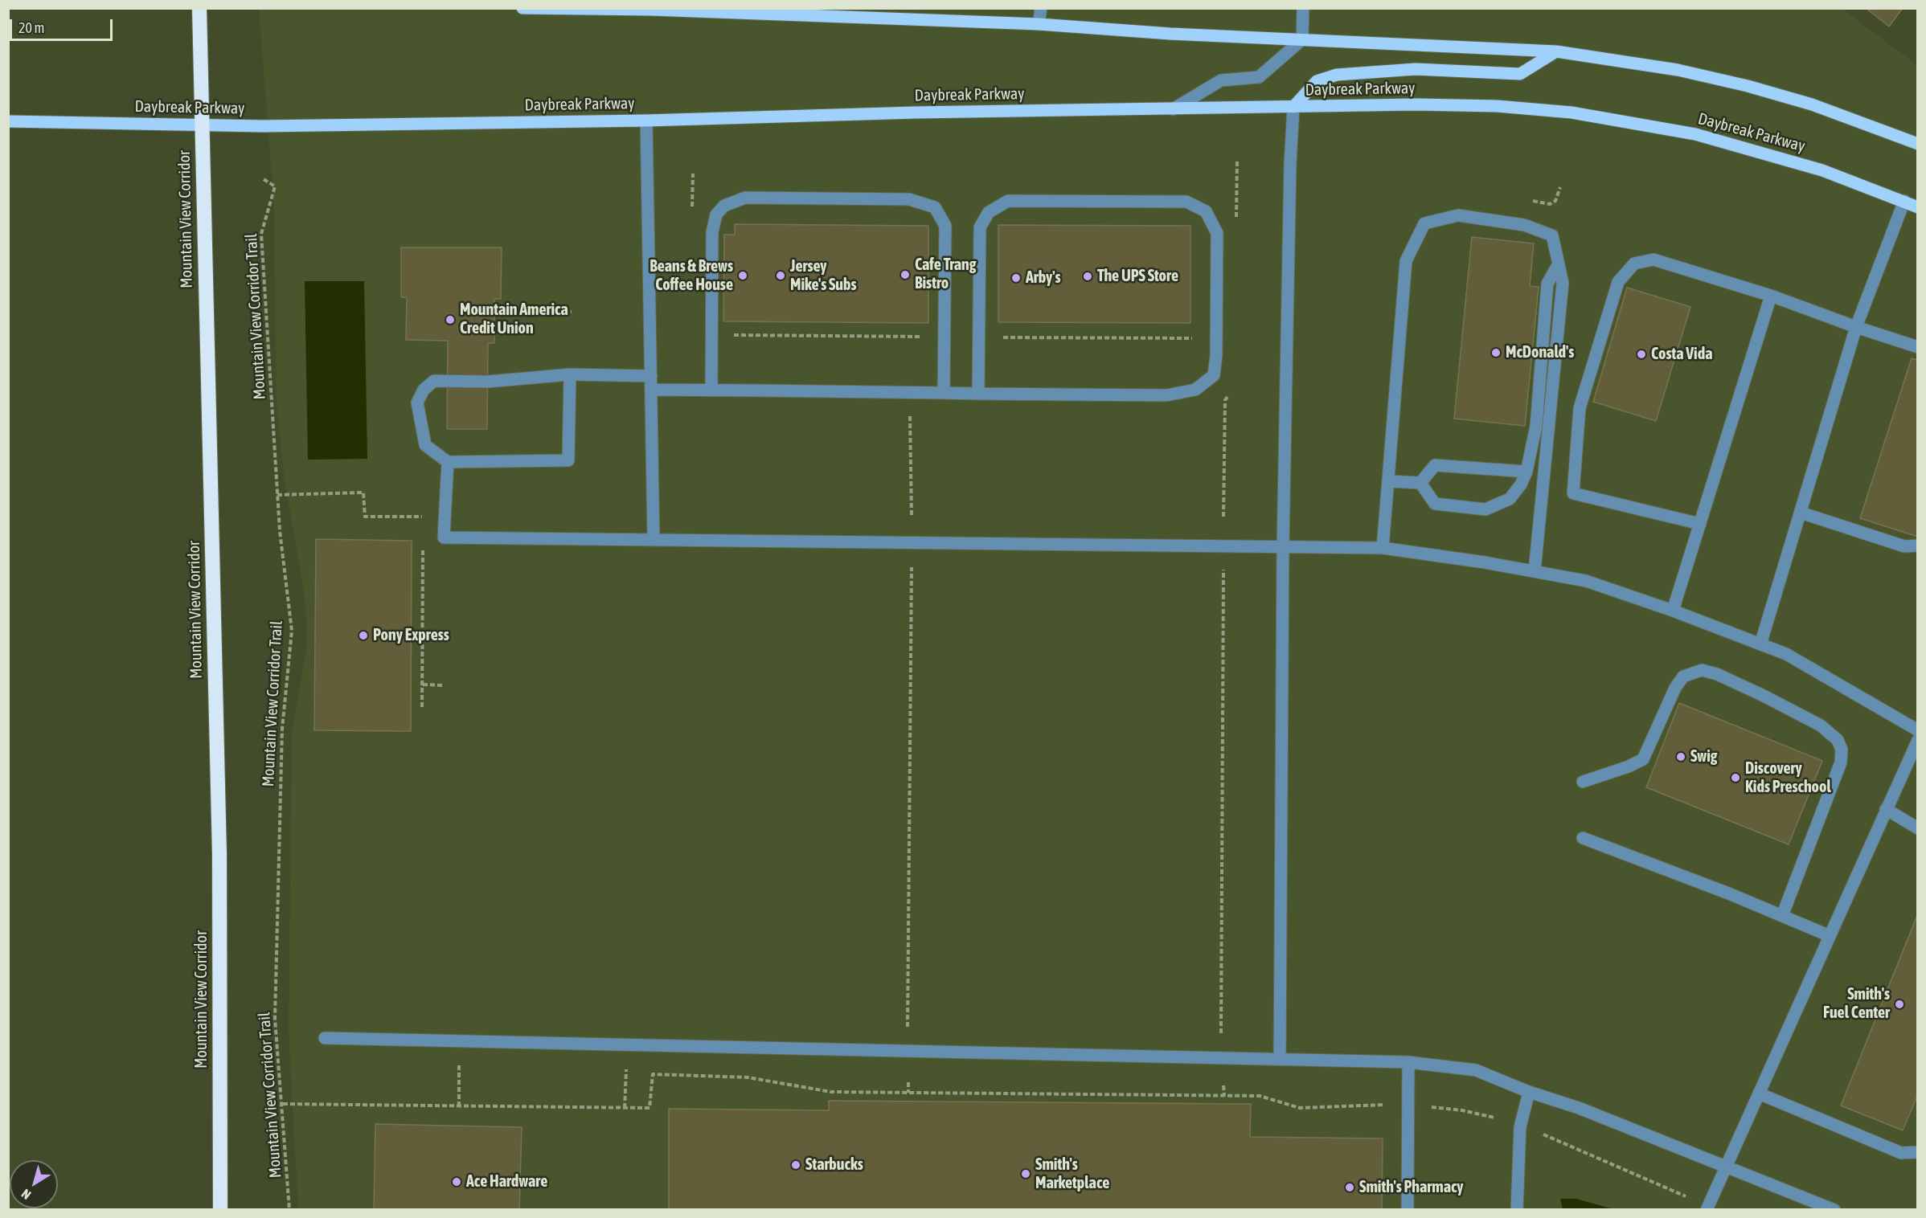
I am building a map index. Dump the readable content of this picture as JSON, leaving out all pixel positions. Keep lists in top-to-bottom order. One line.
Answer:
{"streets":{"highway":["Mountain View Corridor"],"main road":["Daybreak Parkway"],"path":["Mountain View Corridor Trail"]},"crossings":[["Daybreak Parkway","Mountain View Corridor"]],"places":["Cafe Trang Bistro","Beans & Brews Coffee House","Jersey Mike's Subs","The UPS Store","Arby's","Mountain America Credit Union","McDonald's","Costa Vida","Pony Express","Swig","Discovery Kids Preschool","Smith's Fuel Center","Starbucks","Smith's Marketplace","Ace Hardware","Smith's Pharmacy"],"scale_bar":"20 m","north":"bottom left"}
